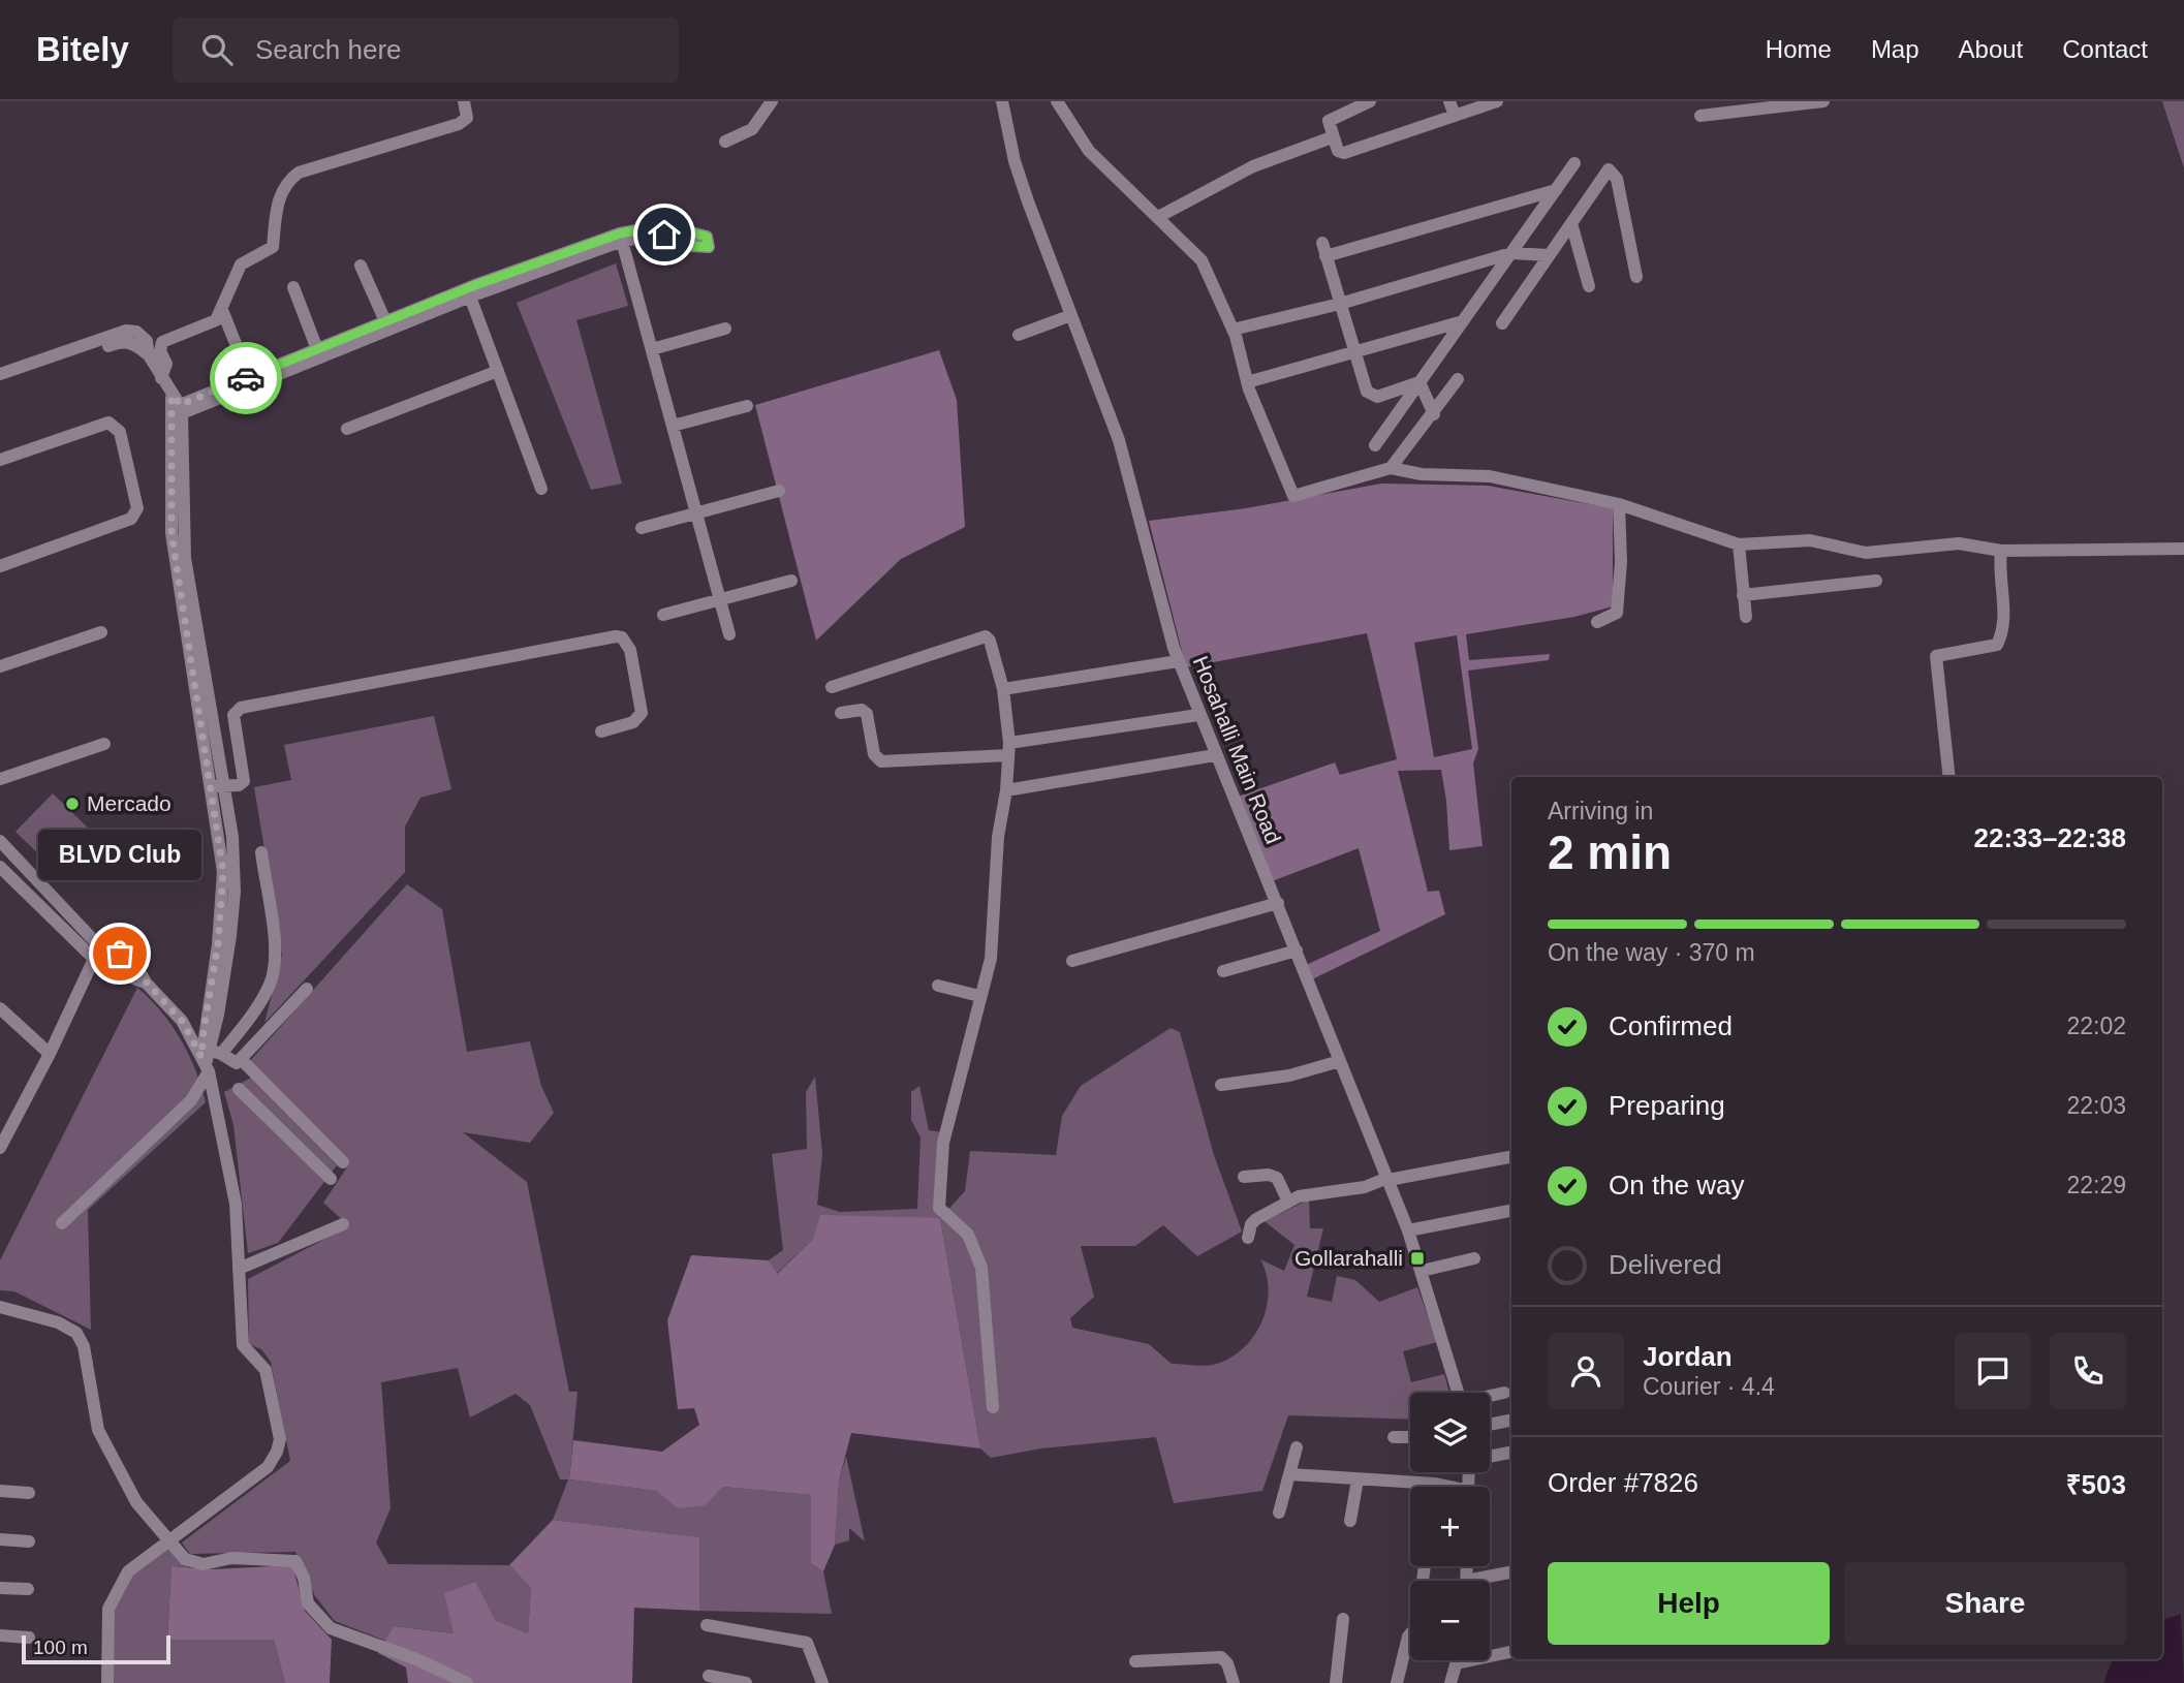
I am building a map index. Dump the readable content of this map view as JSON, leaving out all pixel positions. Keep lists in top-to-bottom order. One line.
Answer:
{"streets":{"street":["Hosahalli Main Road"]},"places":{"other":["Mercado","BLVD Club"],"transit":["Gollarahalli"]},"scale_bar":"100 m","page":{"header":"Bitely","search":"Search here","nav":["Home","Map","About","Contact"],"heading":["2 min","Arriving in","22:33–22:38"],"panel":["Jordan","Courier · 4.4","Order #7826","₹503"],"bubble":"BLVD Club","bar":"On the way · 370 m","list":[["Confirmed","22:02"],["Preparing","22:03"],["On the way","22:29"],"Delivered"],"map_buttons":["+","−"],"buttons":["Help","Share"],"scale":"100 m"}}
